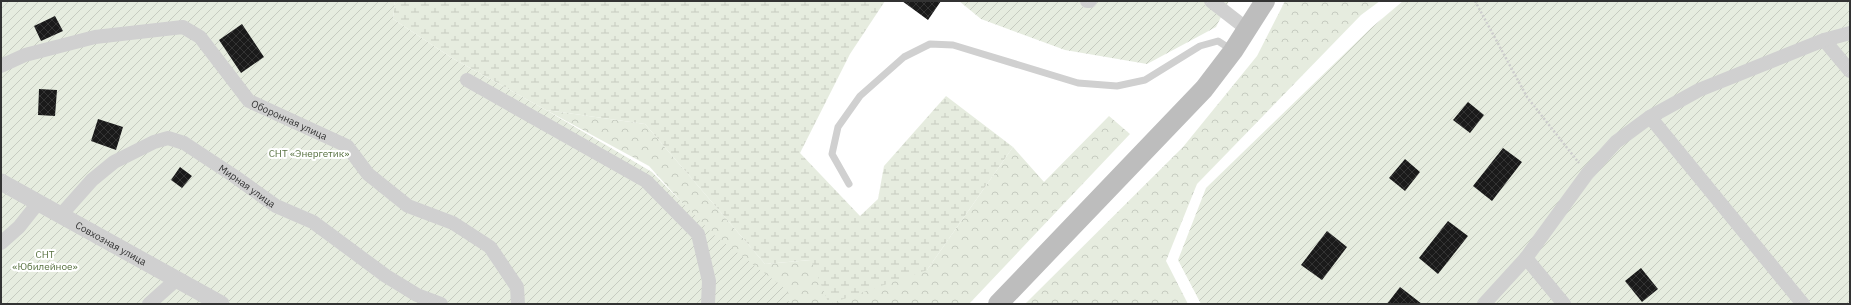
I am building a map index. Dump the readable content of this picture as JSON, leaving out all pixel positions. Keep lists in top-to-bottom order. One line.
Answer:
{"streets":{"street":["Оборонная улица","Мирная улица","Совхозная улица"]},"crossings":[["Мирная улица","Совхозная улица"]],"parks":["СНТ «Энергетик»","СНТ «Юбилейное»"]}
